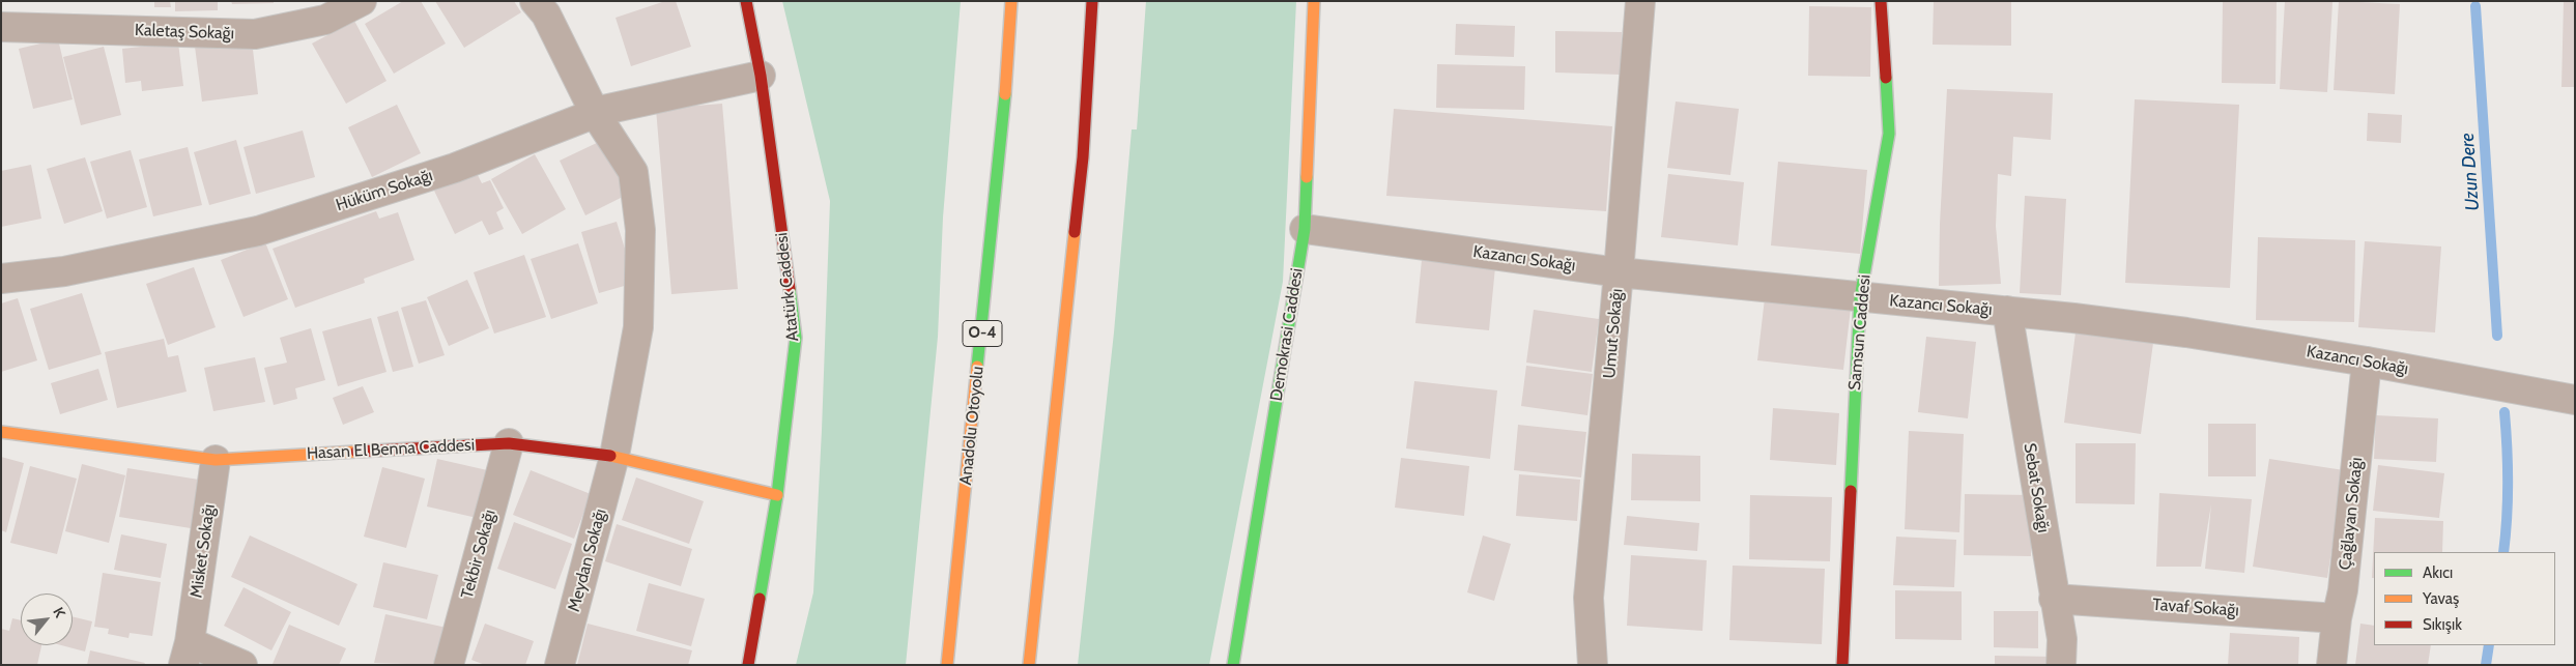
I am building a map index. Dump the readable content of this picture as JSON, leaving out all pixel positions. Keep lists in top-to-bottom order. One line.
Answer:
{"streets":{"main road":["Atatürk Caddesi","Samsun Caddesi","O-4","Demokrasi Caddesi","Anadolu Otoyolu","Hasan El Benna Caddesi"],"street":["Kaletaş Sokağı","Hüküm Sokağı","Kazancı Sokağı","Umut Sokağı","Sebat Sokağı","Çağlayan Sokağı","Misket Sokağı","Tekbir Sokağı","Meydan Sokağı","Tavaf Sokağı"]},"crossings":[["Hüküm Sokağı","Atatürk Caddesi"],["Hüküm Sokağı","Meydan Sokağı"],["Kazancı Sokağı","Samsun Caddesi"],["Kazancı Sokağı","Umut Sokağı"],["Kazancı Sokağı","Demokrasi Caddesi"],["Kazancı Sokağı","Sebat Sokağı"],["Kazancı Sokağı","Çağlayan Sokağı"],["Atatürk Caddesi","Hasan El Benna Caddesi"],["Hasan El Benna Caddesi","Misket Sokağı"],["Hasan El Benna Caddesi","Tekbir Sokağı"],["Hasan El Benna Caddesi","Meydan Sokağı"],["Sebat Sokağı","Tavaf Sokağı"],["Çağlayan Sokağı","Tavaf Sokağı"]],"water":["Uzun Dere"],"legend":["Akıcı","Yavaş","Sıkışık"],"north":"top right"}
